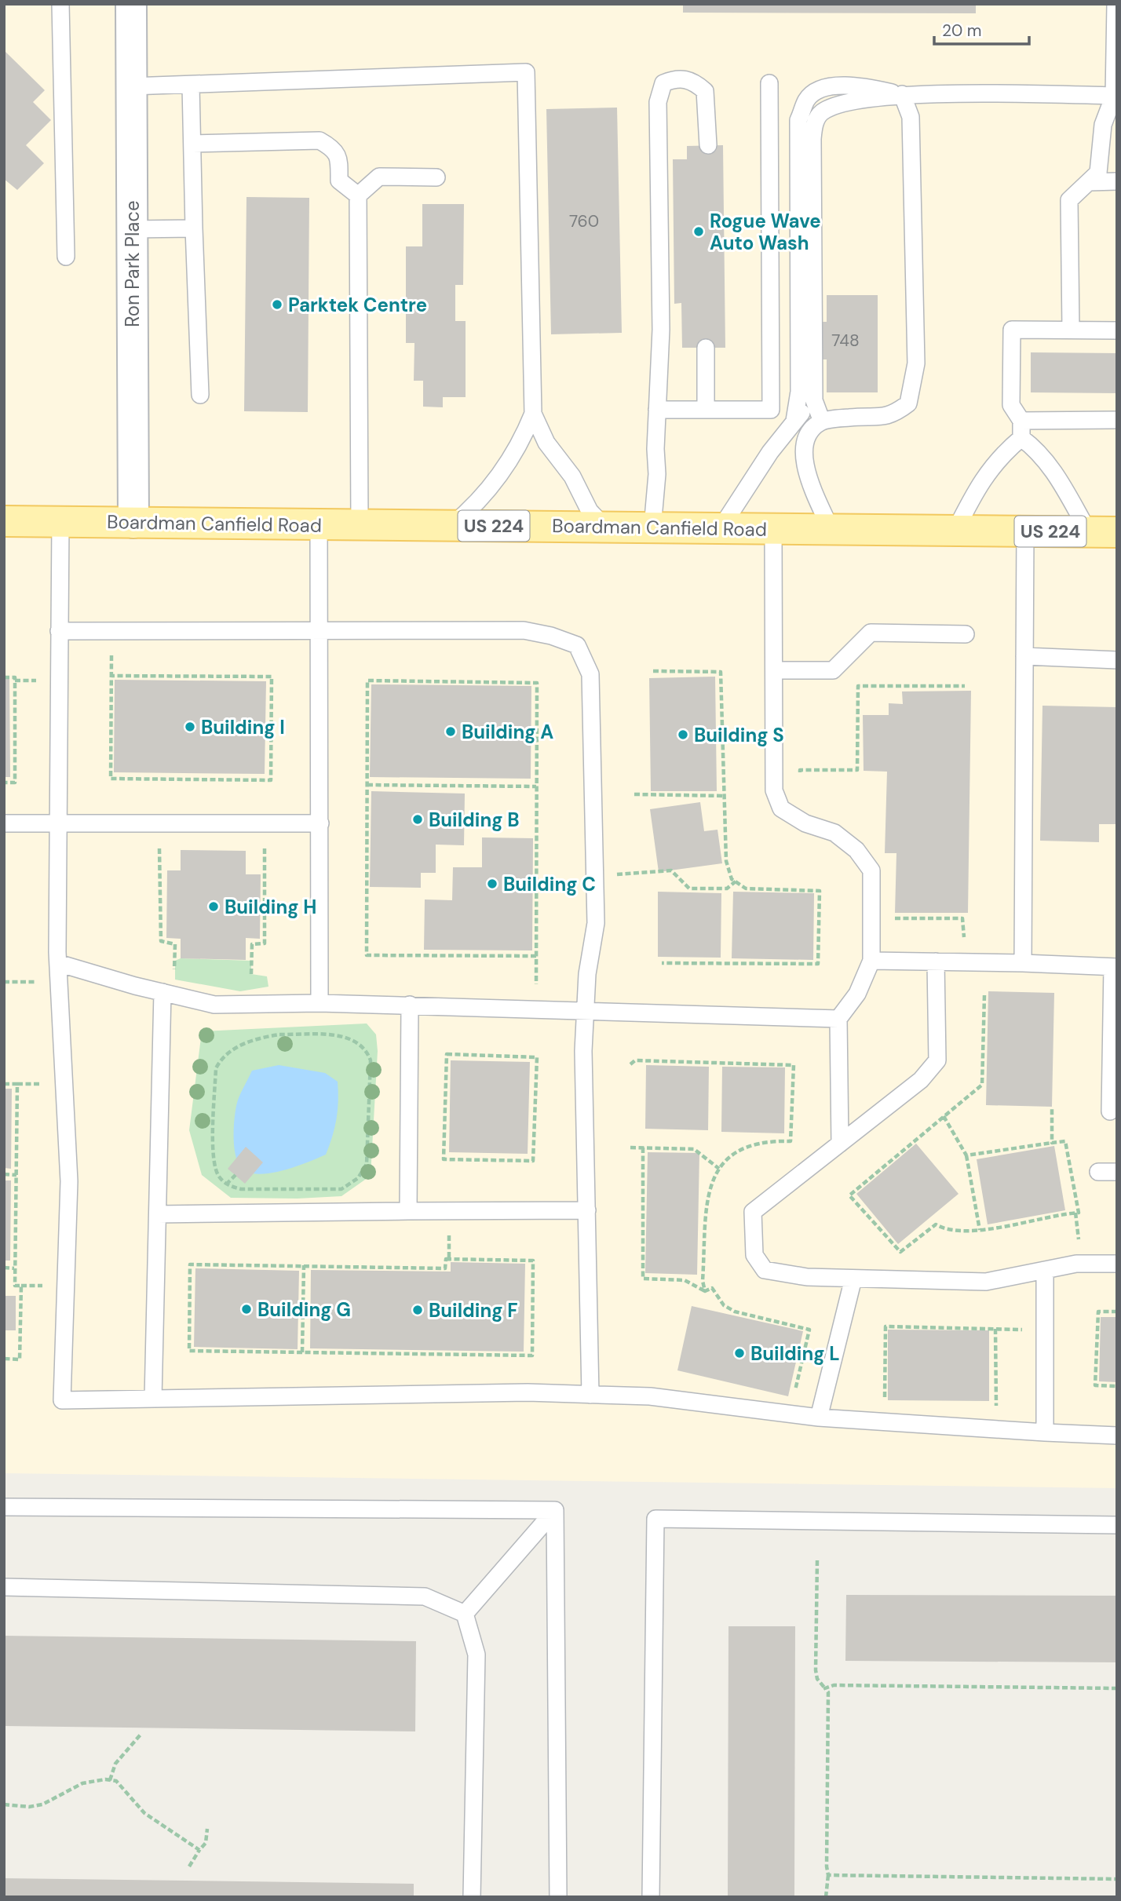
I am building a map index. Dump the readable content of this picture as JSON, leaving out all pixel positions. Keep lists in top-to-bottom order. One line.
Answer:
{"streets":{"main road":["Boardman Canfield Road","US 224"],"street":["Ron Park Place"]},"crossings":[["Ron Park Place","Boardman Canfield Road"]],"places":["Rogue Wave Auto Wash","Parktek Centre","Building I","Building A","Building S","Building B","Building C","Building H","Building G","Building F","Building L"],"house_numbers":["760","748"],"scale_bar":"20 m"}
